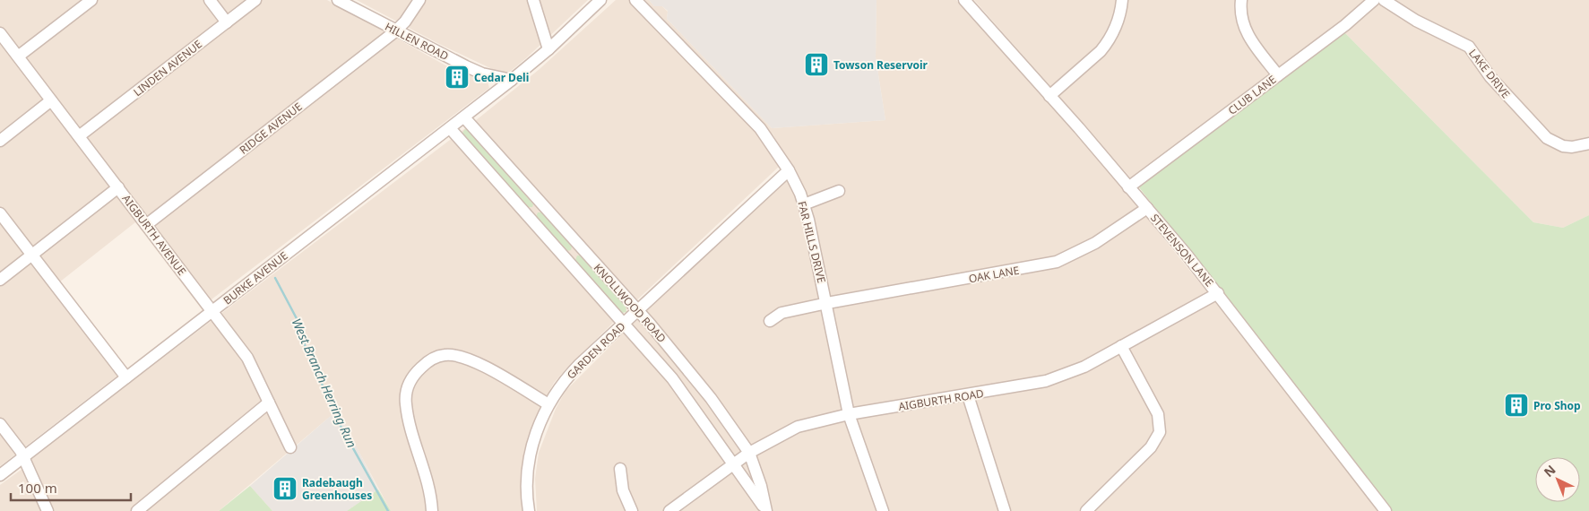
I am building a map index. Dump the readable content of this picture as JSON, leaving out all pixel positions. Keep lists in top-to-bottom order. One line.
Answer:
{"streets":{"street":["HILLEN ROAD","LINDEN AVENUE","LAKE DRIVE","CLUB LANE","RIDGE AVENUE","AIGBURTH AVENUE","FAR HILLS DRIVE","STEVENSON LANE","OAK LANE","BURKE AVENUE","KNOLLWOOD ROAD","GARDEN ROAD","AIGBURTH ROAD"]},"crossings":[["HILLEN ROAD","RIDGE AVENUE"],["HILLEN ROAD","BURKE AVENUE"],["LINDEN AVENUE","AIGBURTH AVENUE"],["CLUB LANE","STEVENSON LANE"],["RIDGE AVENUE","AIGBURTH AVENUE"],["AIGBURTH AVENUE","BURKE AVENUE"],["FAR HILLS DRIVE","OAK LANE"],["FAR HILLS DRIVE","GARDEN ROAD"],["FAR HILLS DRIVE","AIGBURTH ROAD"],["STEVENSON LANE","OAK LANE"],["STEVENSON LANE","AIGBURTH ROAD"],["BURKE AVENUE","KNOLLWOOD ROAD"],["KNOLLWOOD ROAD","GARDEN ROAD"],["KNOLLWOOD ROAD","AIGBURTH ROAD"]],"water":["West Branch Herring Run"],"places":{"building":["Towson Reservoir","Cedar Deli","Pro Shop","Radebaugh Greenhouses"]},"scale_bar":"100 m","north":"top left"}
